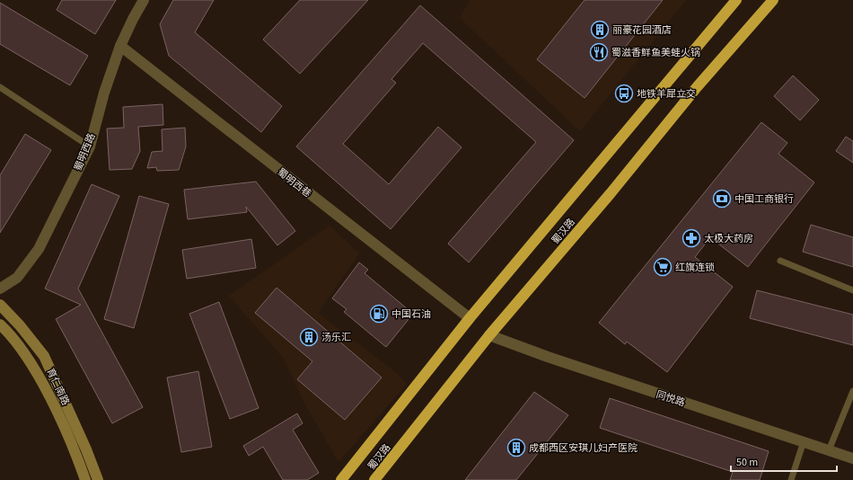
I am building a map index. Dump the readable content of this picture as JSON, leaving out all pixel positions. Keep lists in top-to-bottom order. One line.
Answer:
{"streets":{"highway":["蜀汉路"],"street":["蜀明西路","蜀明西巷","育仁南路","同悦路"]},"crossings":[["蜀明西路","蜀明西巷"],["蜀明西巷","蜀汉路"],["蜀汉路","同悦路"]],"places":{"building":["丽豪花园酒店","汤乐汇","成都西区安琪儿妇产医院"],"restaurant":["蜀滋香鲜鱼美蛙火锅"],"bus stop":["地铁羊犀立交"],"bank":["中国工商银行"],"pharmacy":["太极大药房"],"supermarket":["红旗连锁"],"fuel station":["中国石油"]},"scale_bar":"50 m"}
